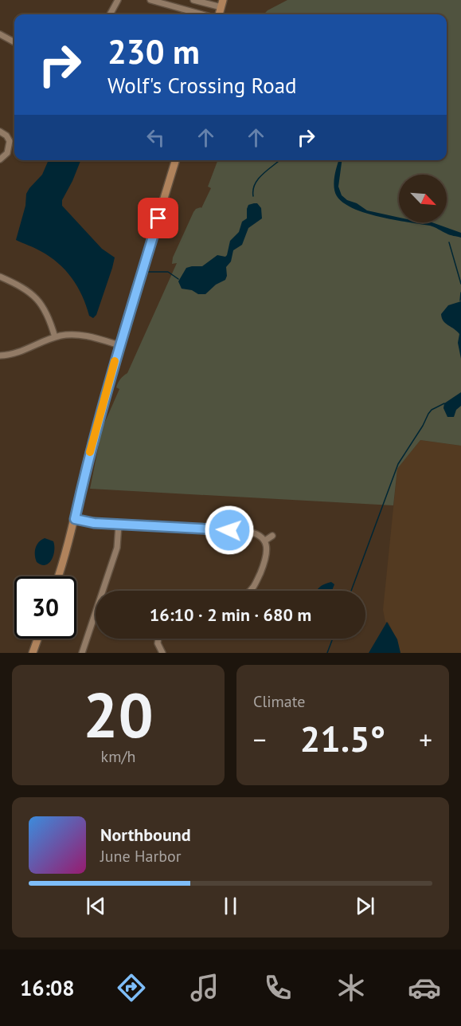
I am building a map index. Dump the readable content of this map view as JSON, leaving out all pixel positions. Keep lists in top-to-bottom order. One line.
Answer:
{"north":"bottom right","page":{"turn":["230 m","Wolf's Crossing Road"],"limit":"30","trip":"16:10 · 2 min · 680 m","tile":[["20","km/h"],"Climate"],"heat":["−","21.5°","+"],"song":["Northbound","June Harbor"],"tabs":"16:08"}}
